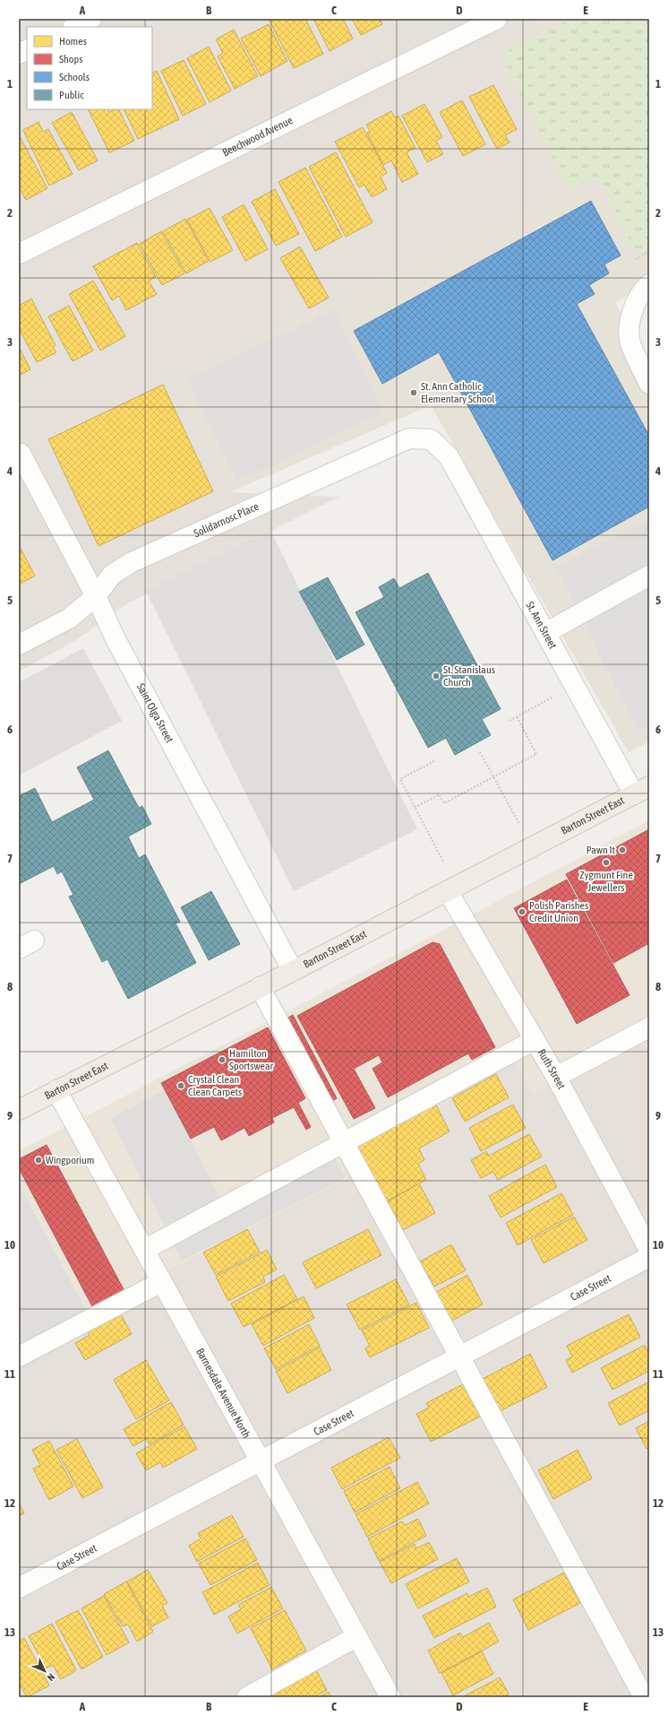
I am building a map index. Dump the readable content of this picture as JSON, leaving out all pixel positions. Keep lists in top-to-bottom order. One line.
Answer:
{"streets":{"main road":["Barton Street East"],"street":["Beechwood Avenue","Solidarnosc Place","St. Ann Street","Saint Olga Street","Ruth Street","Case Street","Barnesdale Avenue North"]},"crossings":[["Solidarnosc Place","St. Ann Street"],["Solidarnosc Place","Saint Olga Street"],["St. Ann Street","Barton Street East"],["Saint Olga Street","Barton Street East"],["Barton Street East","Ruth Street"],["Barton Street East","Barnesdale Avenue North"],["Case Street","Barnesdale Avenue North"]],"places":["St. Ann Catholic Elementary School","St. Stanislaus Church","Pawn It","Zygmunt Fine Jewellers","Polish Parishes Credit Union","Hamilton Sportswear","Crystal Clean Clean Carpets","Wingporium"],"legend":["Homes","Shops","Schools","Public"],"north":"bottom right","grid":{"columns":["A","B","C","D","E"],"rows":["1","2","3","4","5","6","7","8","9","10","11","12","13"]}}
